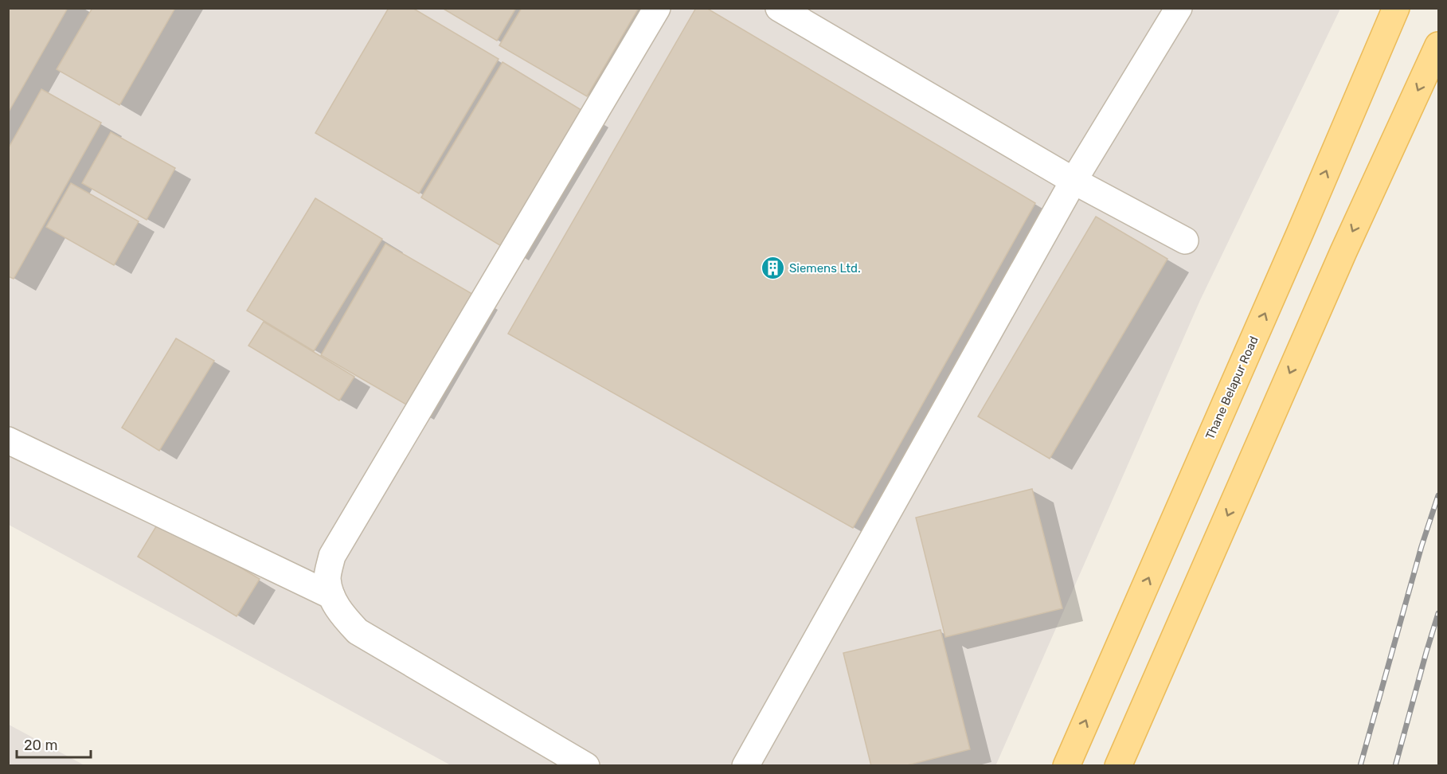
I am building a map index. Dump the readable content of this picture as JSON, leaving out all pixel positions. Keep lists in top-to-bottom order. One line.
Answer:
{"streets":{"main road":["Thane Belapur Road"]},"places":{"building":["Siemens Ltd."]},"scale_bar":"20 m"}
